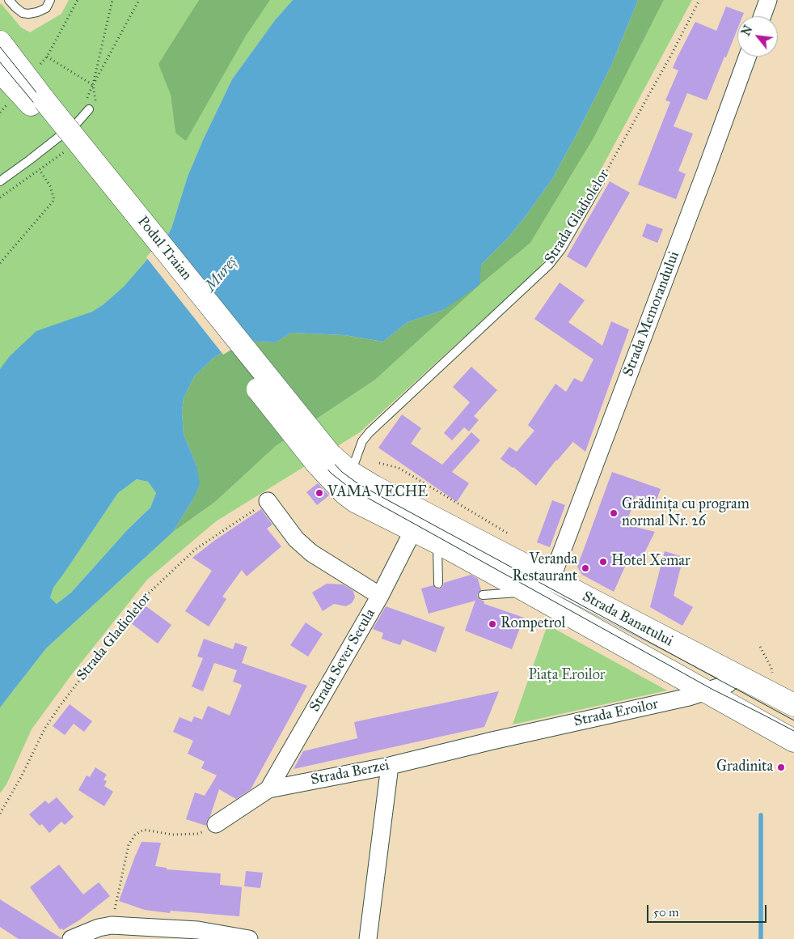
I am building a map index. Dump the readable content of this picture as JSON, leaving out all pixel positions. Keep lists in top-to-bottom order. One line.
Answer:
{"streets":{"main road":["Podul Traian","Strada Banatului"],"street":["Strada Memorandului","Strada Sever Secula","Strada Eroilor","Strada Berzei"],"lane":["Strada Gladiolelor"]},"crossings":[["Strada Gladiolelor","Strada Banatului"],["Podul Traian","Strada Banatului"],["Strada Memorandului","Strada Banatului"],["Strada Banatului","Strada Sever Secula"],["Strada Banatului","Strada Eroilor"],["Strada Sever Secula","Strada Berzei"],["Strada Eroilor","Strada Berzei"]],"water":["Mureș"],"parks":["Piața Eroilor"],"places":["VAMA VECHE","Grădinița cu program normal Nr. 26","Hotel Xemar","Veranda Restaurant","Rompetrol","Gradinita"],"scale_bar":"50 m","north":"top left"}
